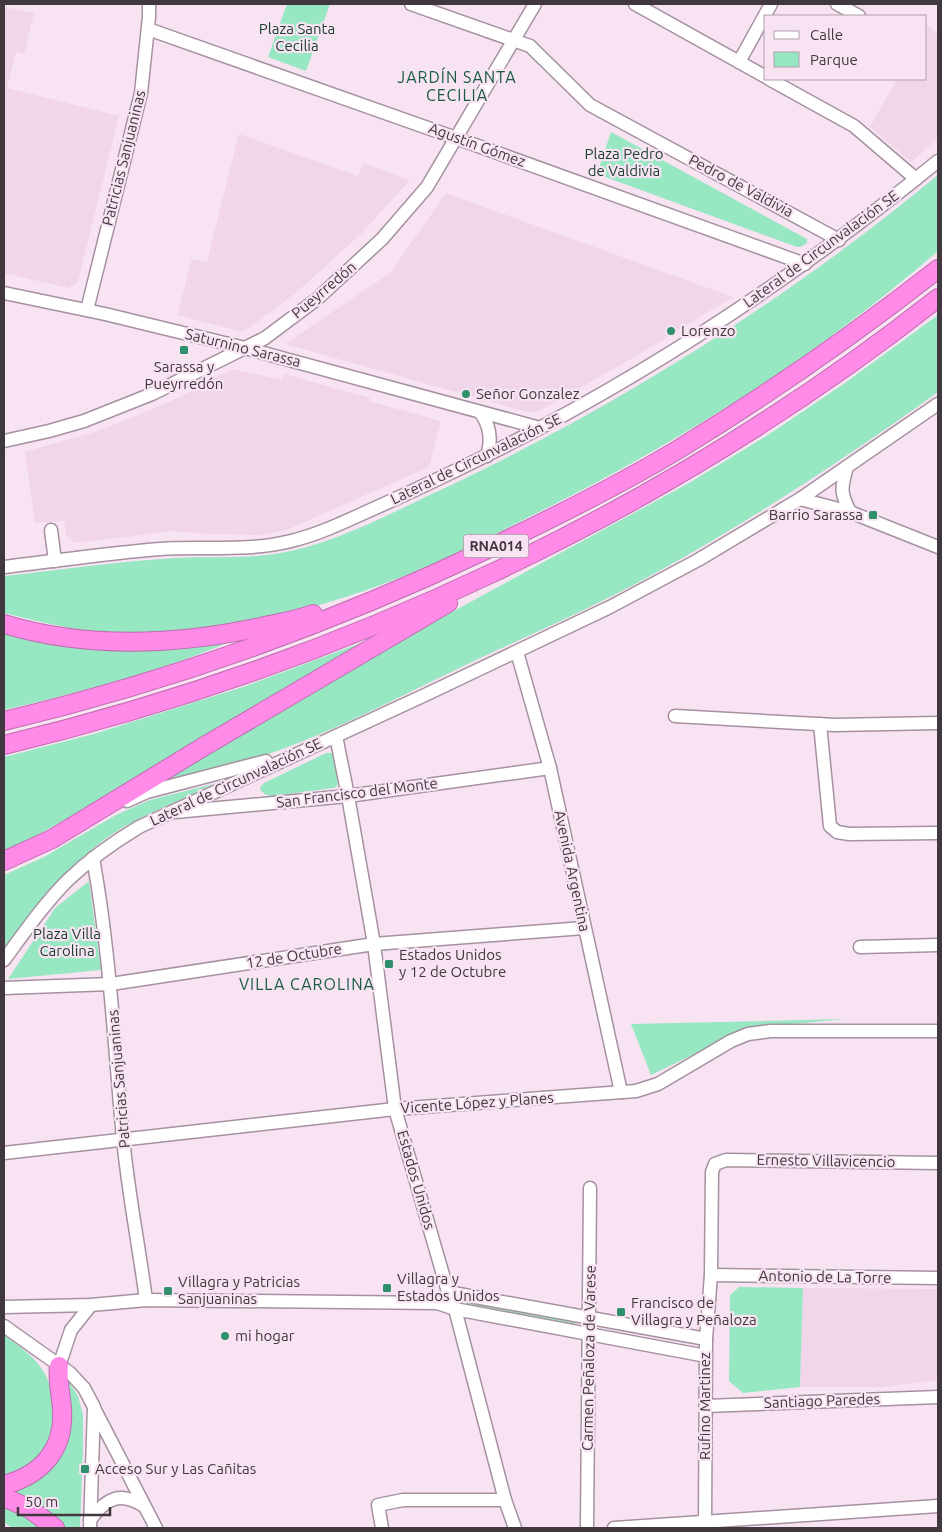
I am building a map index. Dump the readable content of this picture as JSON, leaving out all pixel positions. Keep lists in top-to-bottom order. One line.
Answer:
{"streets":{"highway":["RNA014"],"street":["Agustín Gómez","Patricias Sanjuaninas","Pedro de Valdivia","Lateral de Circunvalación SE","Pueyrredón","Saturnino Sarassa","San Francisco del Monte","Avenida Argentina","12 de Octubre","Vicente López y Planes","Ernesto Villavicencio","Estados Unidos","Antonio de La Torre","Carmen Peñaloza de Varese","Santiago Paredes","Rufino Martinez"]},"crossings":[["Agustín Gómez","Patricias Sanjuaninas"],["Agustín Gómez","Lateral de Circunvalación SE"],["Agustín Gómez","Pueyrredón"],["Patricias Sanjuaninas","Lateral de Circunvalación SE"],["Patricias Sanjuaninas","Saturnino Sarassa"],["Patricias Sanjuaninas","12 de Octubre"],["Patricias Sanjuaninas","Vicente López y Planes"],["Pedro de Valdivia","Lateral de Circunvalación SE"],["Pedro de Valdivia","Pueyrredón"],["Lateral de Circunvalación SE","Saturnino Sarassa"],["Lateral de Circunvalación SE","San Francisco del Monte"],["Lateral de Circunvalación SE","Avenida Argentina"],["Lateral de Circunvalación SE","Estados Unidos"],["Pueyrredón","Saturnino Sarassa"],["San Francisco del Monte","Avenida Argentina"],["San Francisco del Monte","Estados Unidos"],["Avenida Argentina","12 de Octubre"],["Avenida Argentina","Vicente López y Planes"],["12 de Octubre","Estados Unidos"],["Vicente López y Planes","Estados Unidos"],["Ernesto Villavicencio","Rufino Martinez"],["Antonio de La Torre","Rufino Martinez"],["Santiago Paredes","Rufino Martinez"]],"districts":["JARDÍN SANTA CECILIA","VILLA CAROLINA"],"parks":["Plaza Santa Cecilia","Plaza Pedro de Valdivia","Plaza Villa Carolina"],"places":{"other":["Lorenzo","Señor Gonzalez","mi hogar"],"transit":["Sarassa y Pueyrredón","Barrio Sarassa","Estados Unidos y 12 de Octubre","Villagra y Estados Unidos","Villagra y Patricias Sanjuaninas","Francisco de Villagra y Peñaloza","Acceso Sur y Las Cañitas"]},"legend":["Calle","Parque"],"scale_bar":"50 m"}
